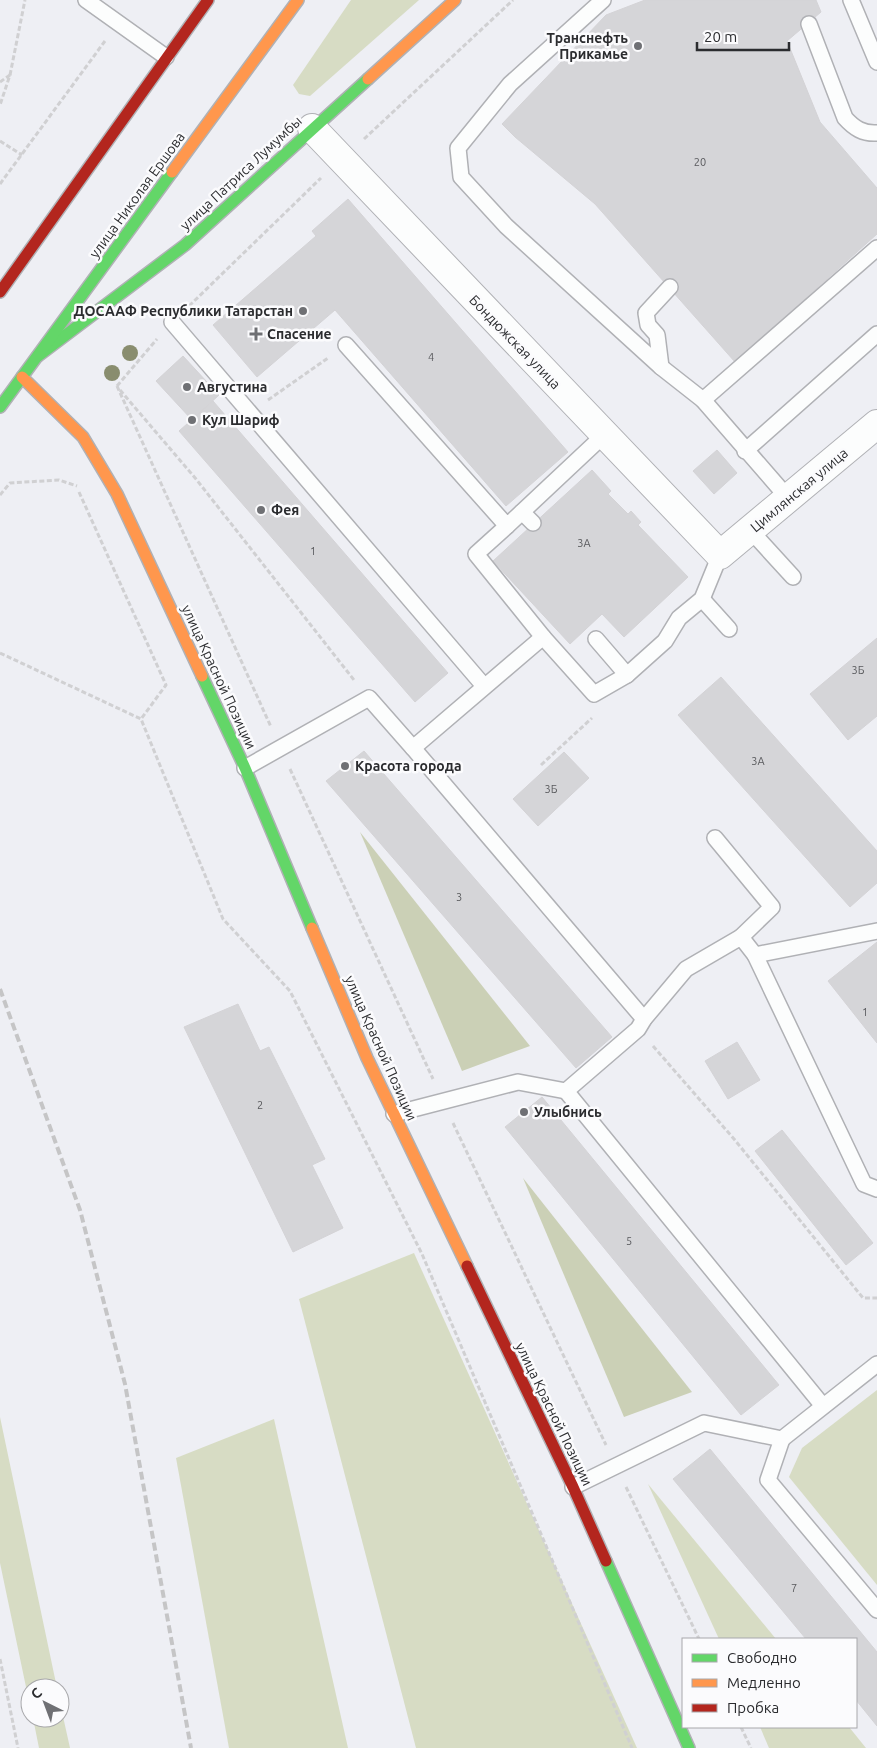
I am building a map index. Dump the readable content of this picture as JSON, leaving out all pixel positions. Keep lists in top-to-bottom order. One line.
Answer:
{"streets":{"street":["улица Патриса Лумумбы","улица Николая Ершова","Бондюжская улица","Цимлянская улица","улица Красной Позиции"]},"crossings":[["улица Патриса Лумумбы","улица Николая Ершова"],["улица Патриса Лумумбы","Бондюжская улица"],["улица Николая Ершова","улица Красной Позиции"],["Бондюжская улица","Цимлянская улица"]],"places":{"other":["Транснефть Прикамье","ДОСААФ Республики Татарстан","Августина","Кул Шариф","Фея","Красота города","Улыбнись"],"health":["Спасение"]},"house_numbers":["20","4","3А","1","3Б","3А","3Б","3","1","2","5","7"],"legend":["Свободно","Медленно","Пробка"],"scale_bar":"20 m","north":"top left"}
